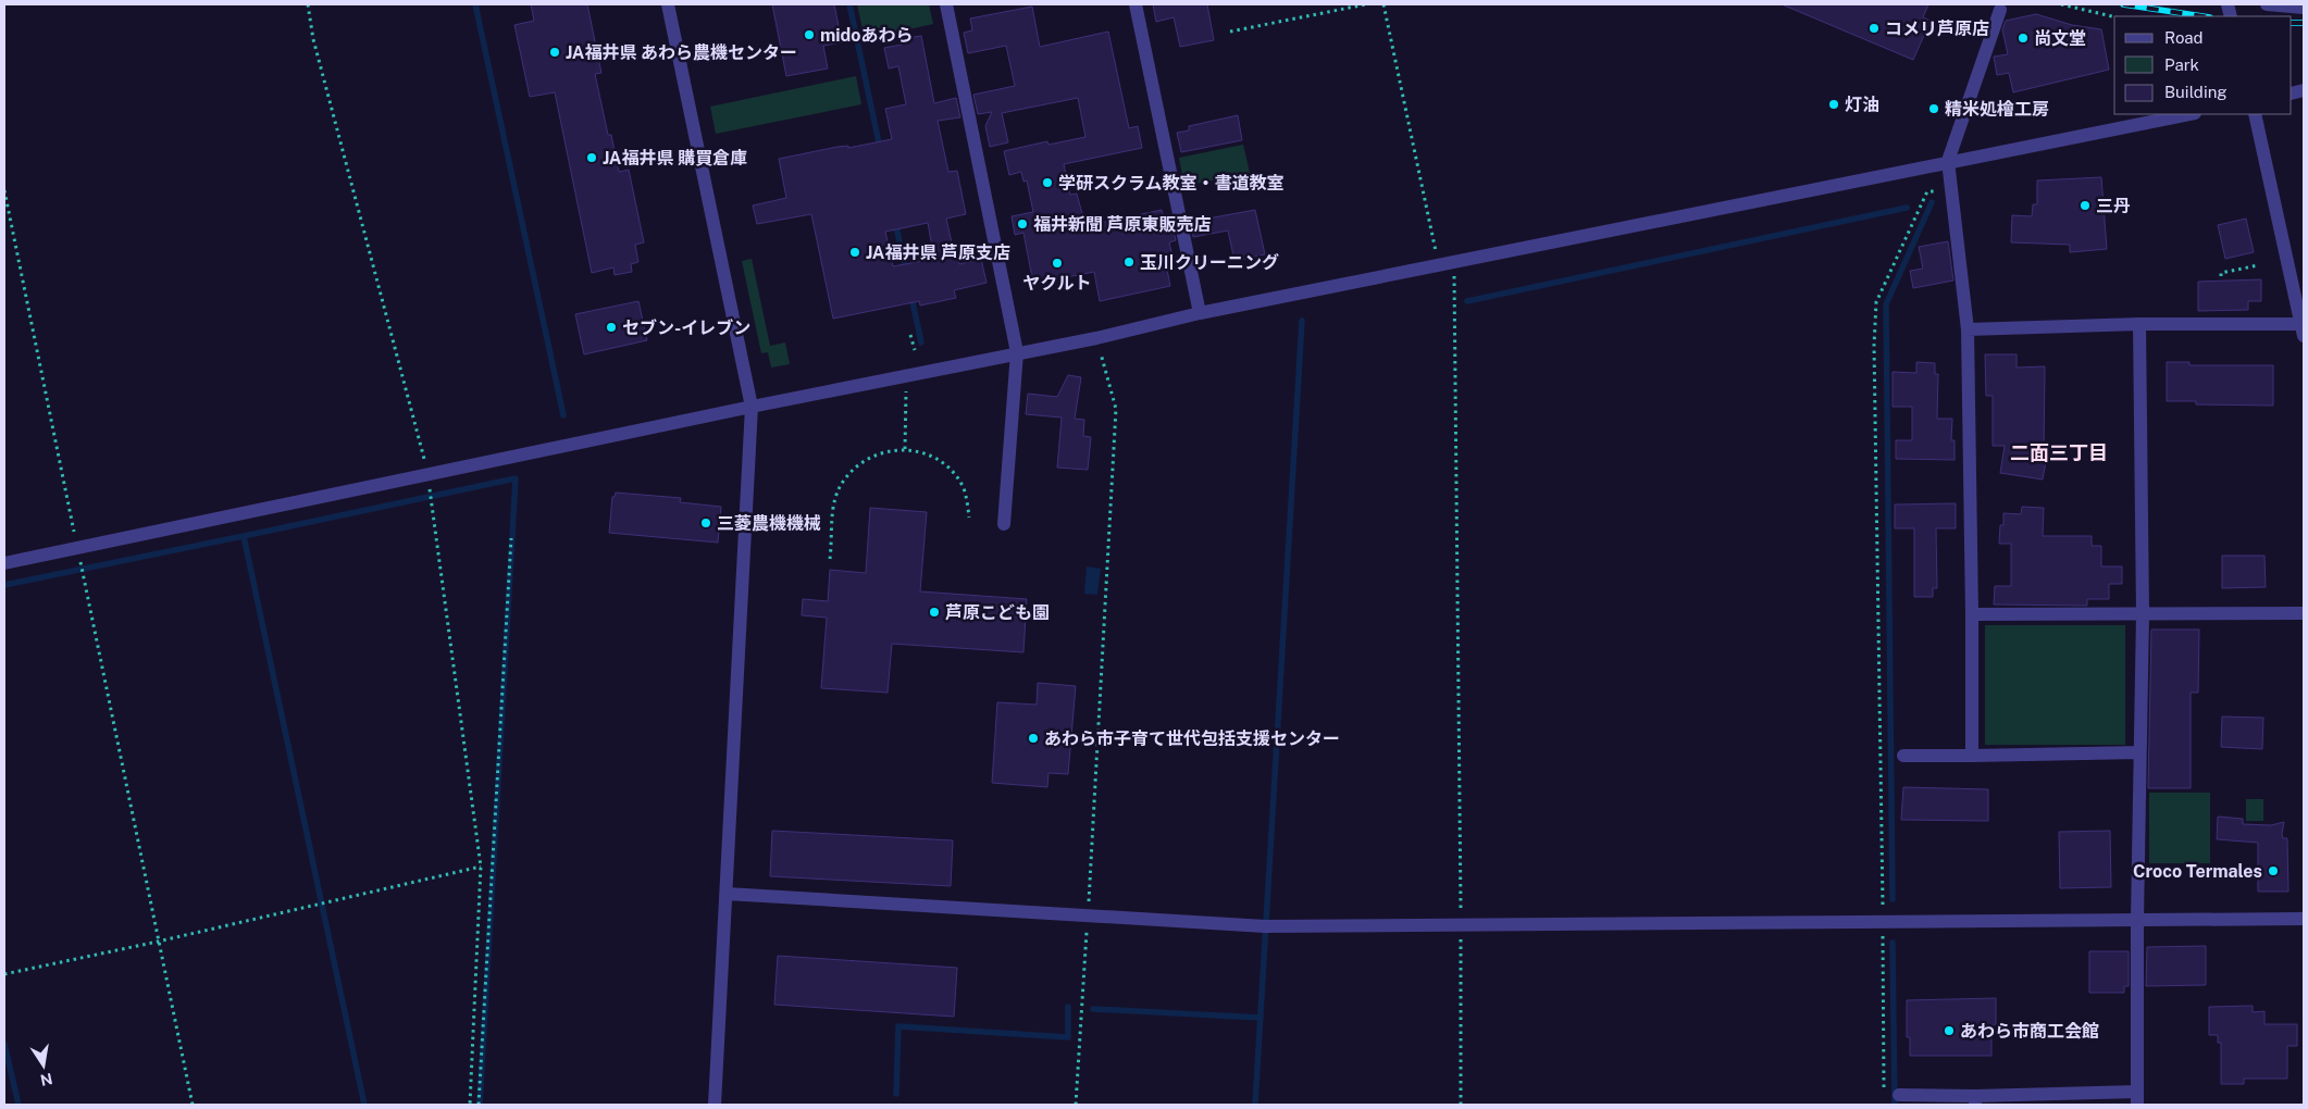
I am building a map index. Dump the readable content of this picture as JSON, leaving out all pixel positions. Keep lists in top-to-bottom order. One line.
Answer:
{"districts":["二面三丁目"],"places":["コメリ芦原店","midoあわら","尚文堂","JA福井県 あわら農機センター","灯油","精米処檜工房","JA福井県 購買倉庫","学研スクラム教室・書道教室","三丹","福井新聞 芦原東販売店","JA福井県 芦原支店","玉川クリーニング","ヤクルト","セブン-イレブン","三菱農機機械","芦原こども園","あわら市子育て世代包括支援センター","Croco Termales","あわら市商工会館"],"legend":["Road","Park","Building"],"north":"bottom"}
